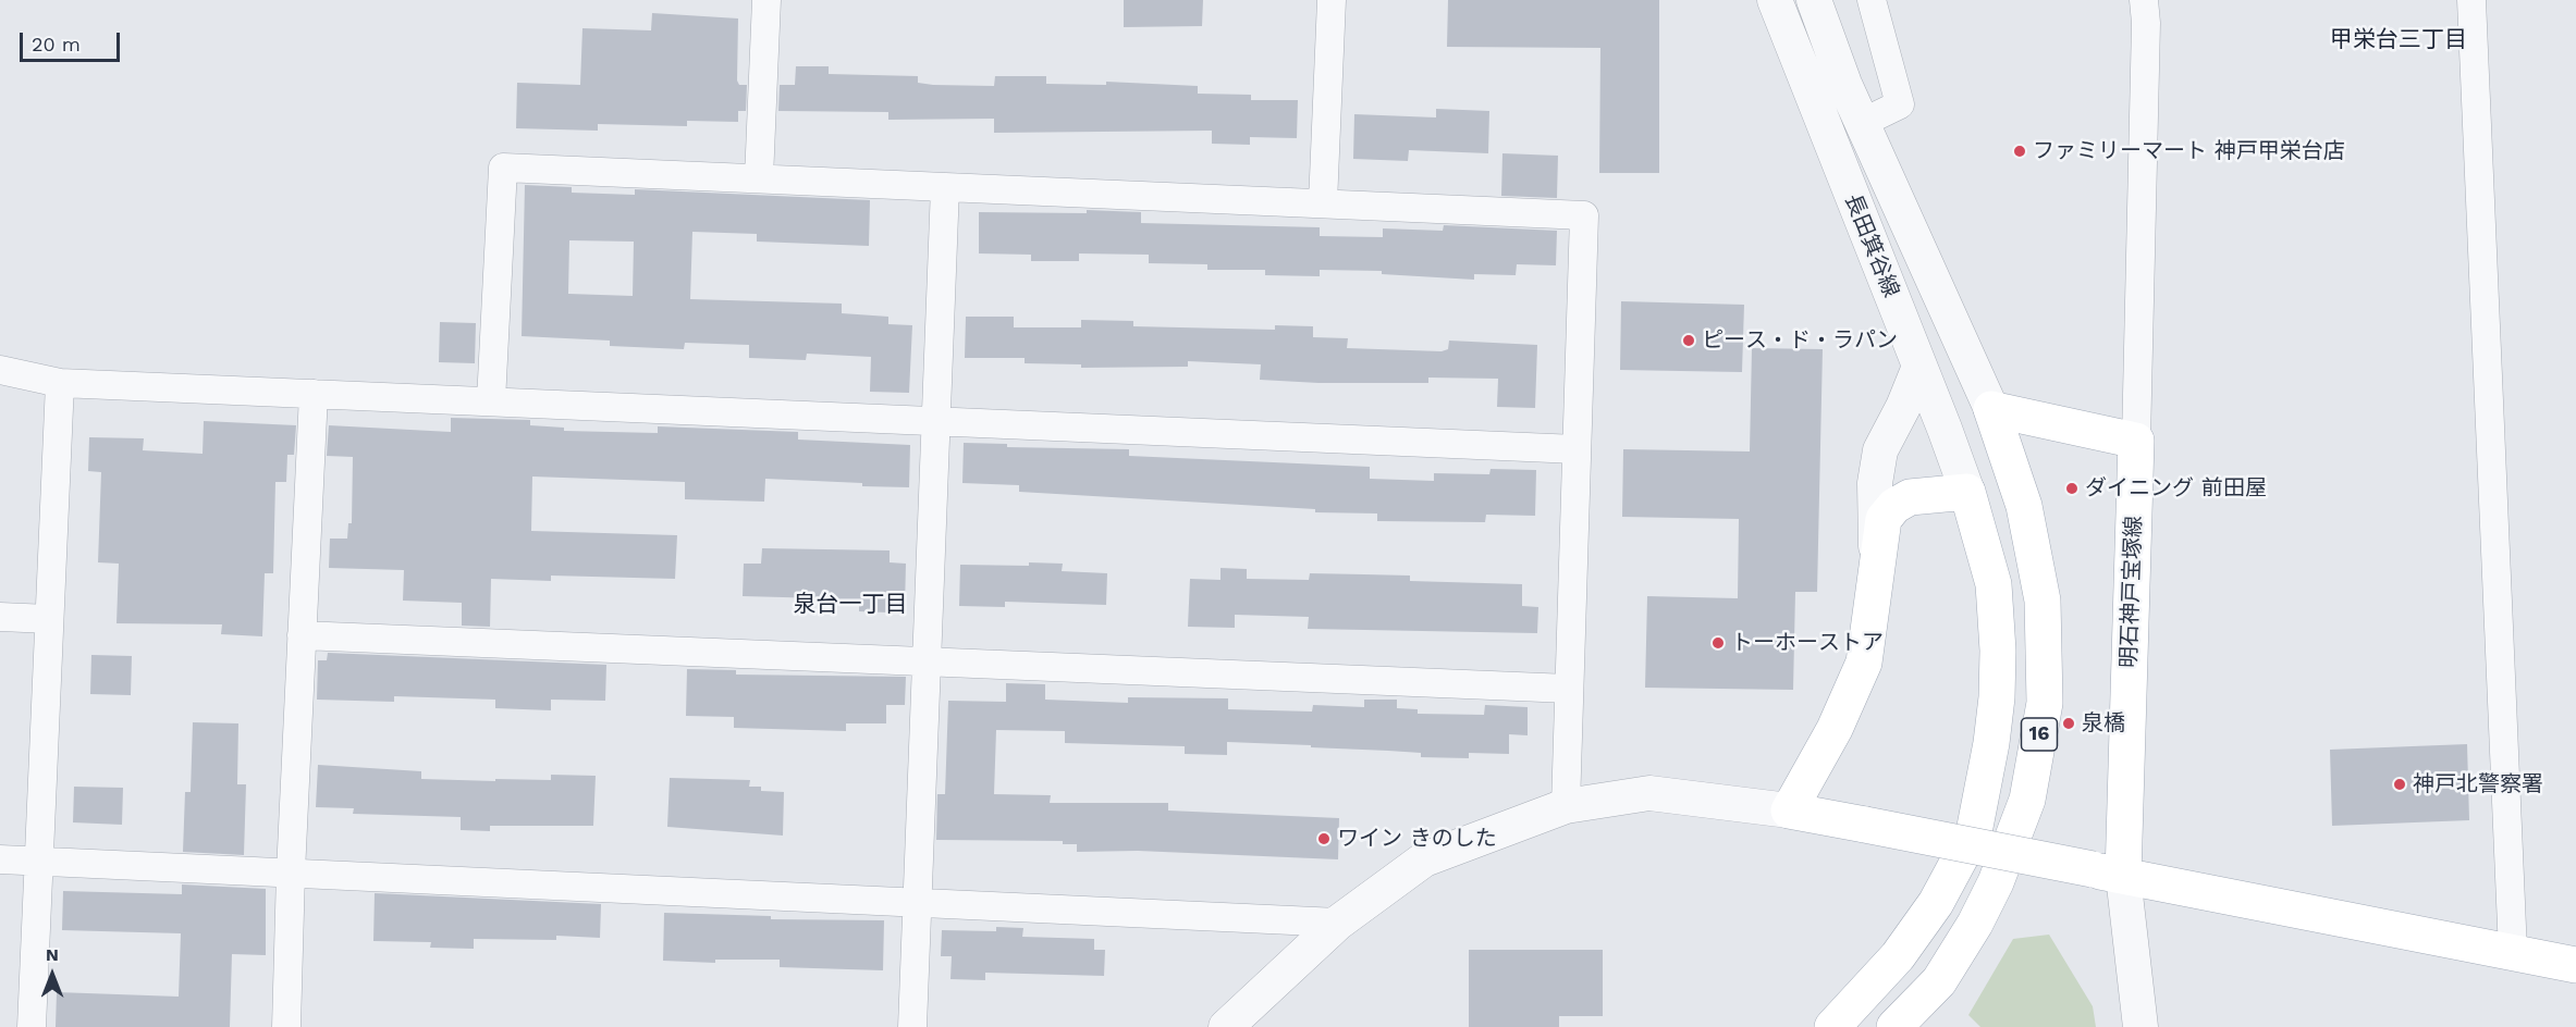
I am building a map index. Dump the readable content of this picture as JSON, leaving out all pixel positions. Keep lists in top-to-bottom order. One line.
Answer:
{"streets":{"main road":["明石神戸宝塚線","16"],"street":["長田箕谷線"]},"crossings":[["長田箕谷線","16"]],"districts":["甲栄台三丁目","泉台一丁目"],"places":["ファミリーマート 神戸甲栄台店","ピース・ド・ラパン","ダイニング 前田屋","トーホーストア","泉橋","神戸北警察署","ワイン きのした"],"scale_bar":"20 m","north":"top"}
